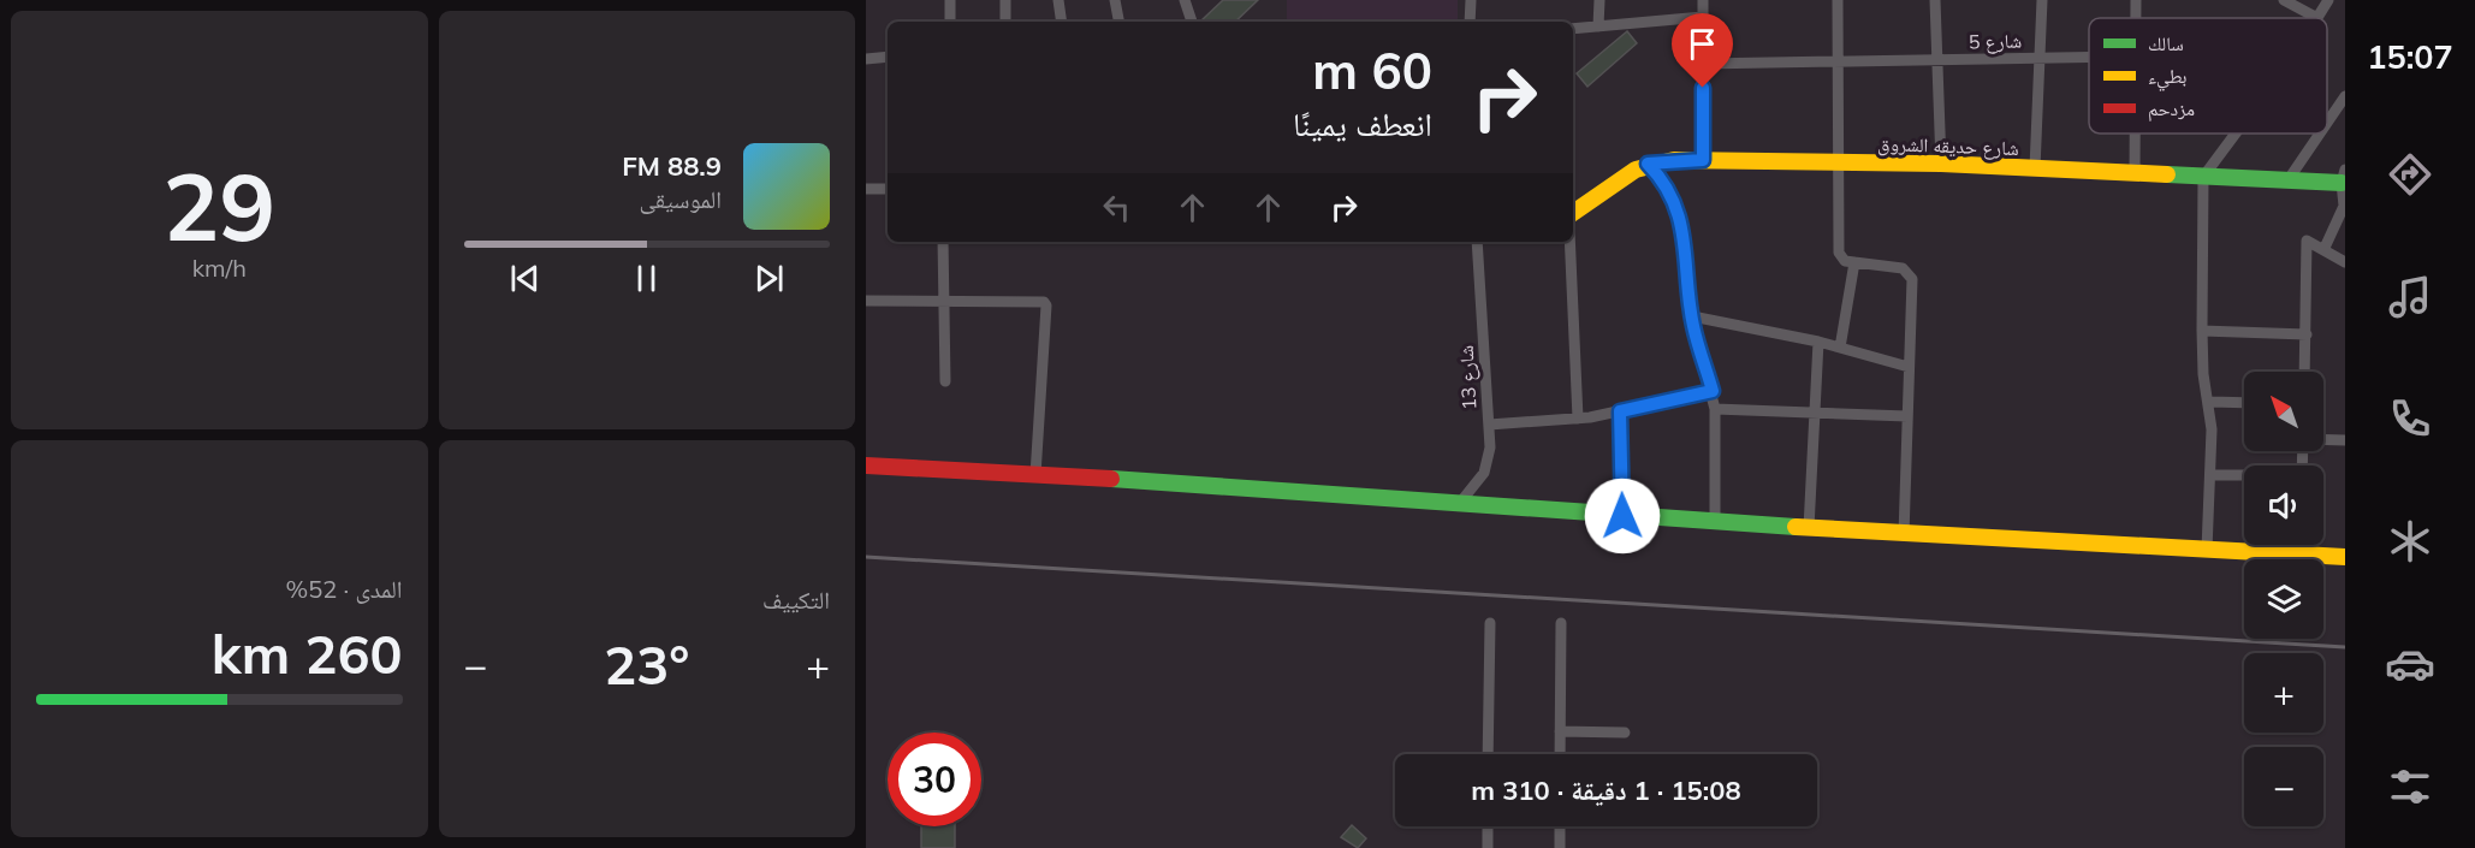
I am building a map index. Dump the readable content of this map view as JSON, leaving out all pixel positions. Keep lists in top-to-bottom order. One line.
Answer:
{"streets":{"street":["شارع 5","شارع حديقه الشروق","شارع 13"]},"legend":["سالك","بطيء","مزدحم"],"north":"top left","page":{"tabs":"15:07","tile":[["29","km/h"],"التكييف",["المدى · 52%","260 km"]],"turn":["60 m","انعطف يمينًا"],"song":["88.9 FM","الموسيقى"],"map_buttons":["+","−"],"heat":["−","23°","+"],"limit":"30","trip":"15:08 · 1 دقيقة · 310 m"}}
